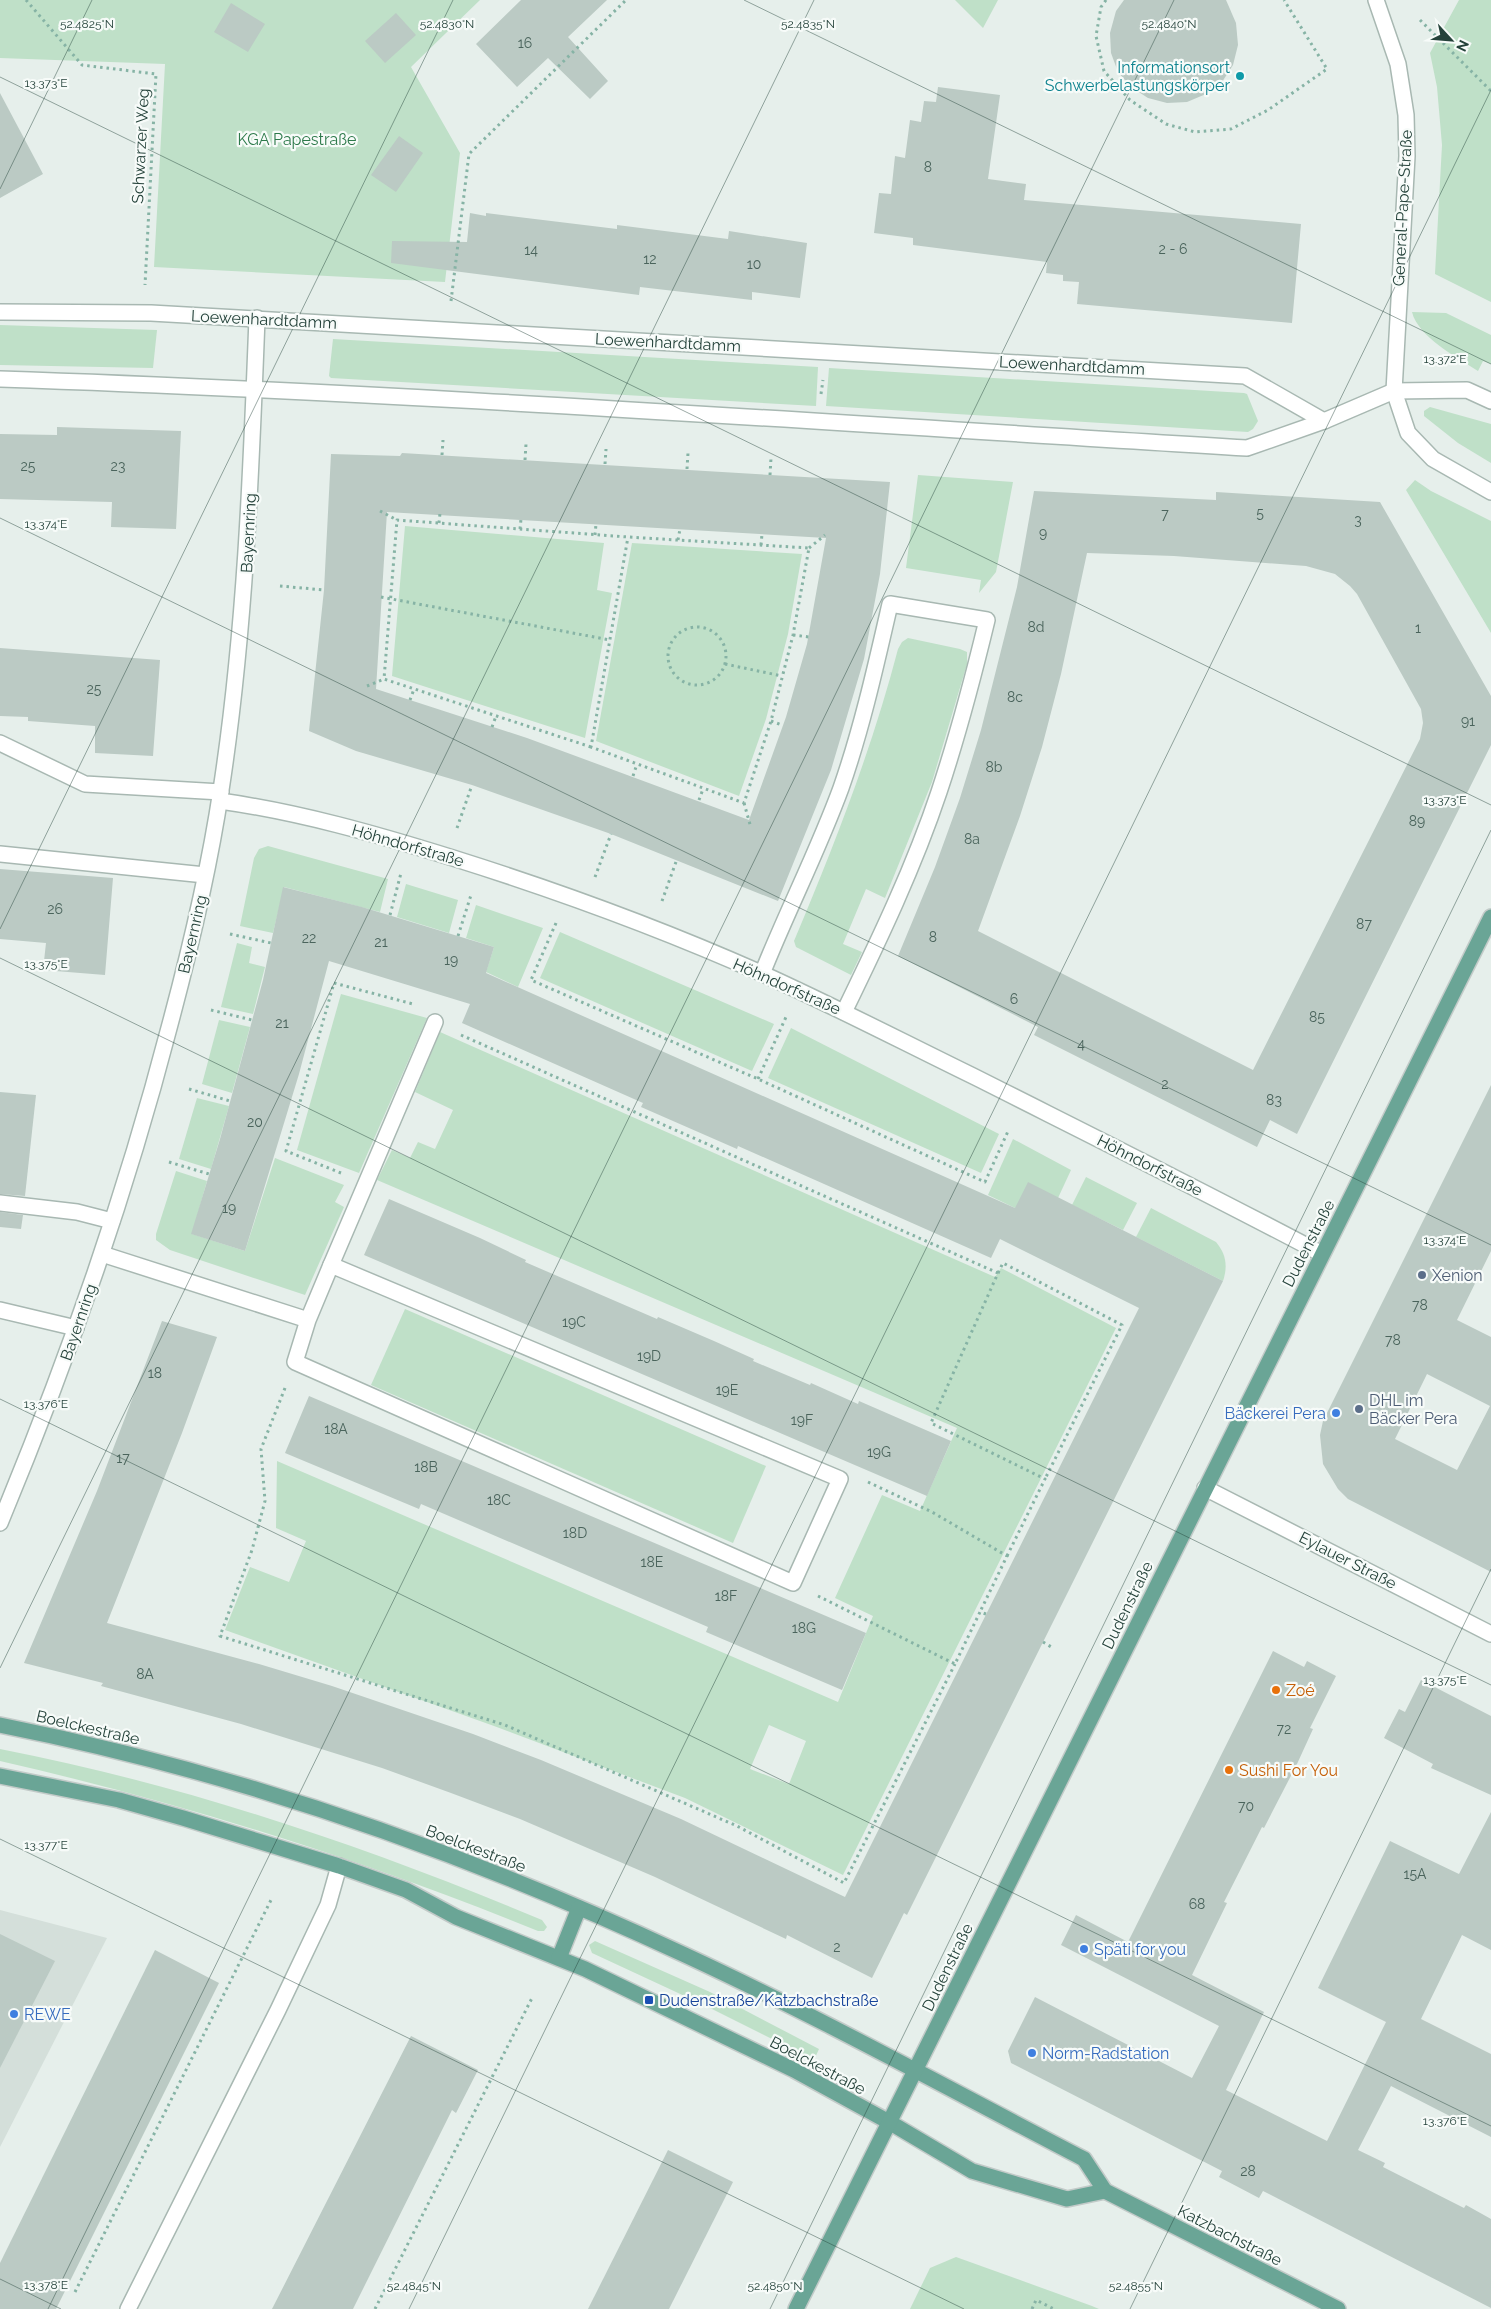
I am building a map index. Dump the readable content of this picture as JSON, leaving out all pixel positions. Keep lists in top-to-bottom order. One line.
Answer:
{"streets":{"main road":["Dudenstraße","Boelckestraße","Katzbachstraße"],"street":["General-Pape-Straße","Loewenhardtdamm","Bayernring","Höhndorfstraße","Eylauer Straße"],"path":["Schwarzer Weg"]},"crossings":[["Loewenhardtdamm","Bayernring"],["Bayernring","Höhndorfstraße"],["Höhndorfstraße","Dudenstraße"],["Dudenstraße","Eylauer Straße"],["Dudenstraße","Boelckestraße"],["Dudenstraße","Katzbachstraße"],["Boelckestraße","Katzbachstraße"]],"parks":["KGA Papestraße"],"places":{"other":["Informationsort Schwerbelastungskörper","Xenion","DHL im Bäcker Pera","Bäckerei Pera","Zoé","Sushi For You","Späti for you","REWE","Norm-Radstation"],"transit":["Dudenstraße/Katzbachstraße"]},"house_numbers":["16","8","2 - 6","14","12","10","25","23","5","7","3","9","8d","1","25","8c","91","8b","89","8a","26","87","8","22","21","19","6","85","21","4","2","83","20","19","78","19C","78","19D","18","19E","19F","18A","19G","17","18B","18C","18D","18E","18F","18G","8A","72","70","15A","68","2","28"],"north":"bottom right","coordinates":["52.4825°N","52.4830°N","52.4835°N","52.4840°N","13.373°E","13.372°E","13.374°E","13.375°E","13.376°E","13.377°E","13.378°E","52.4845°N","52.4850°N","52.4855°N"]}
